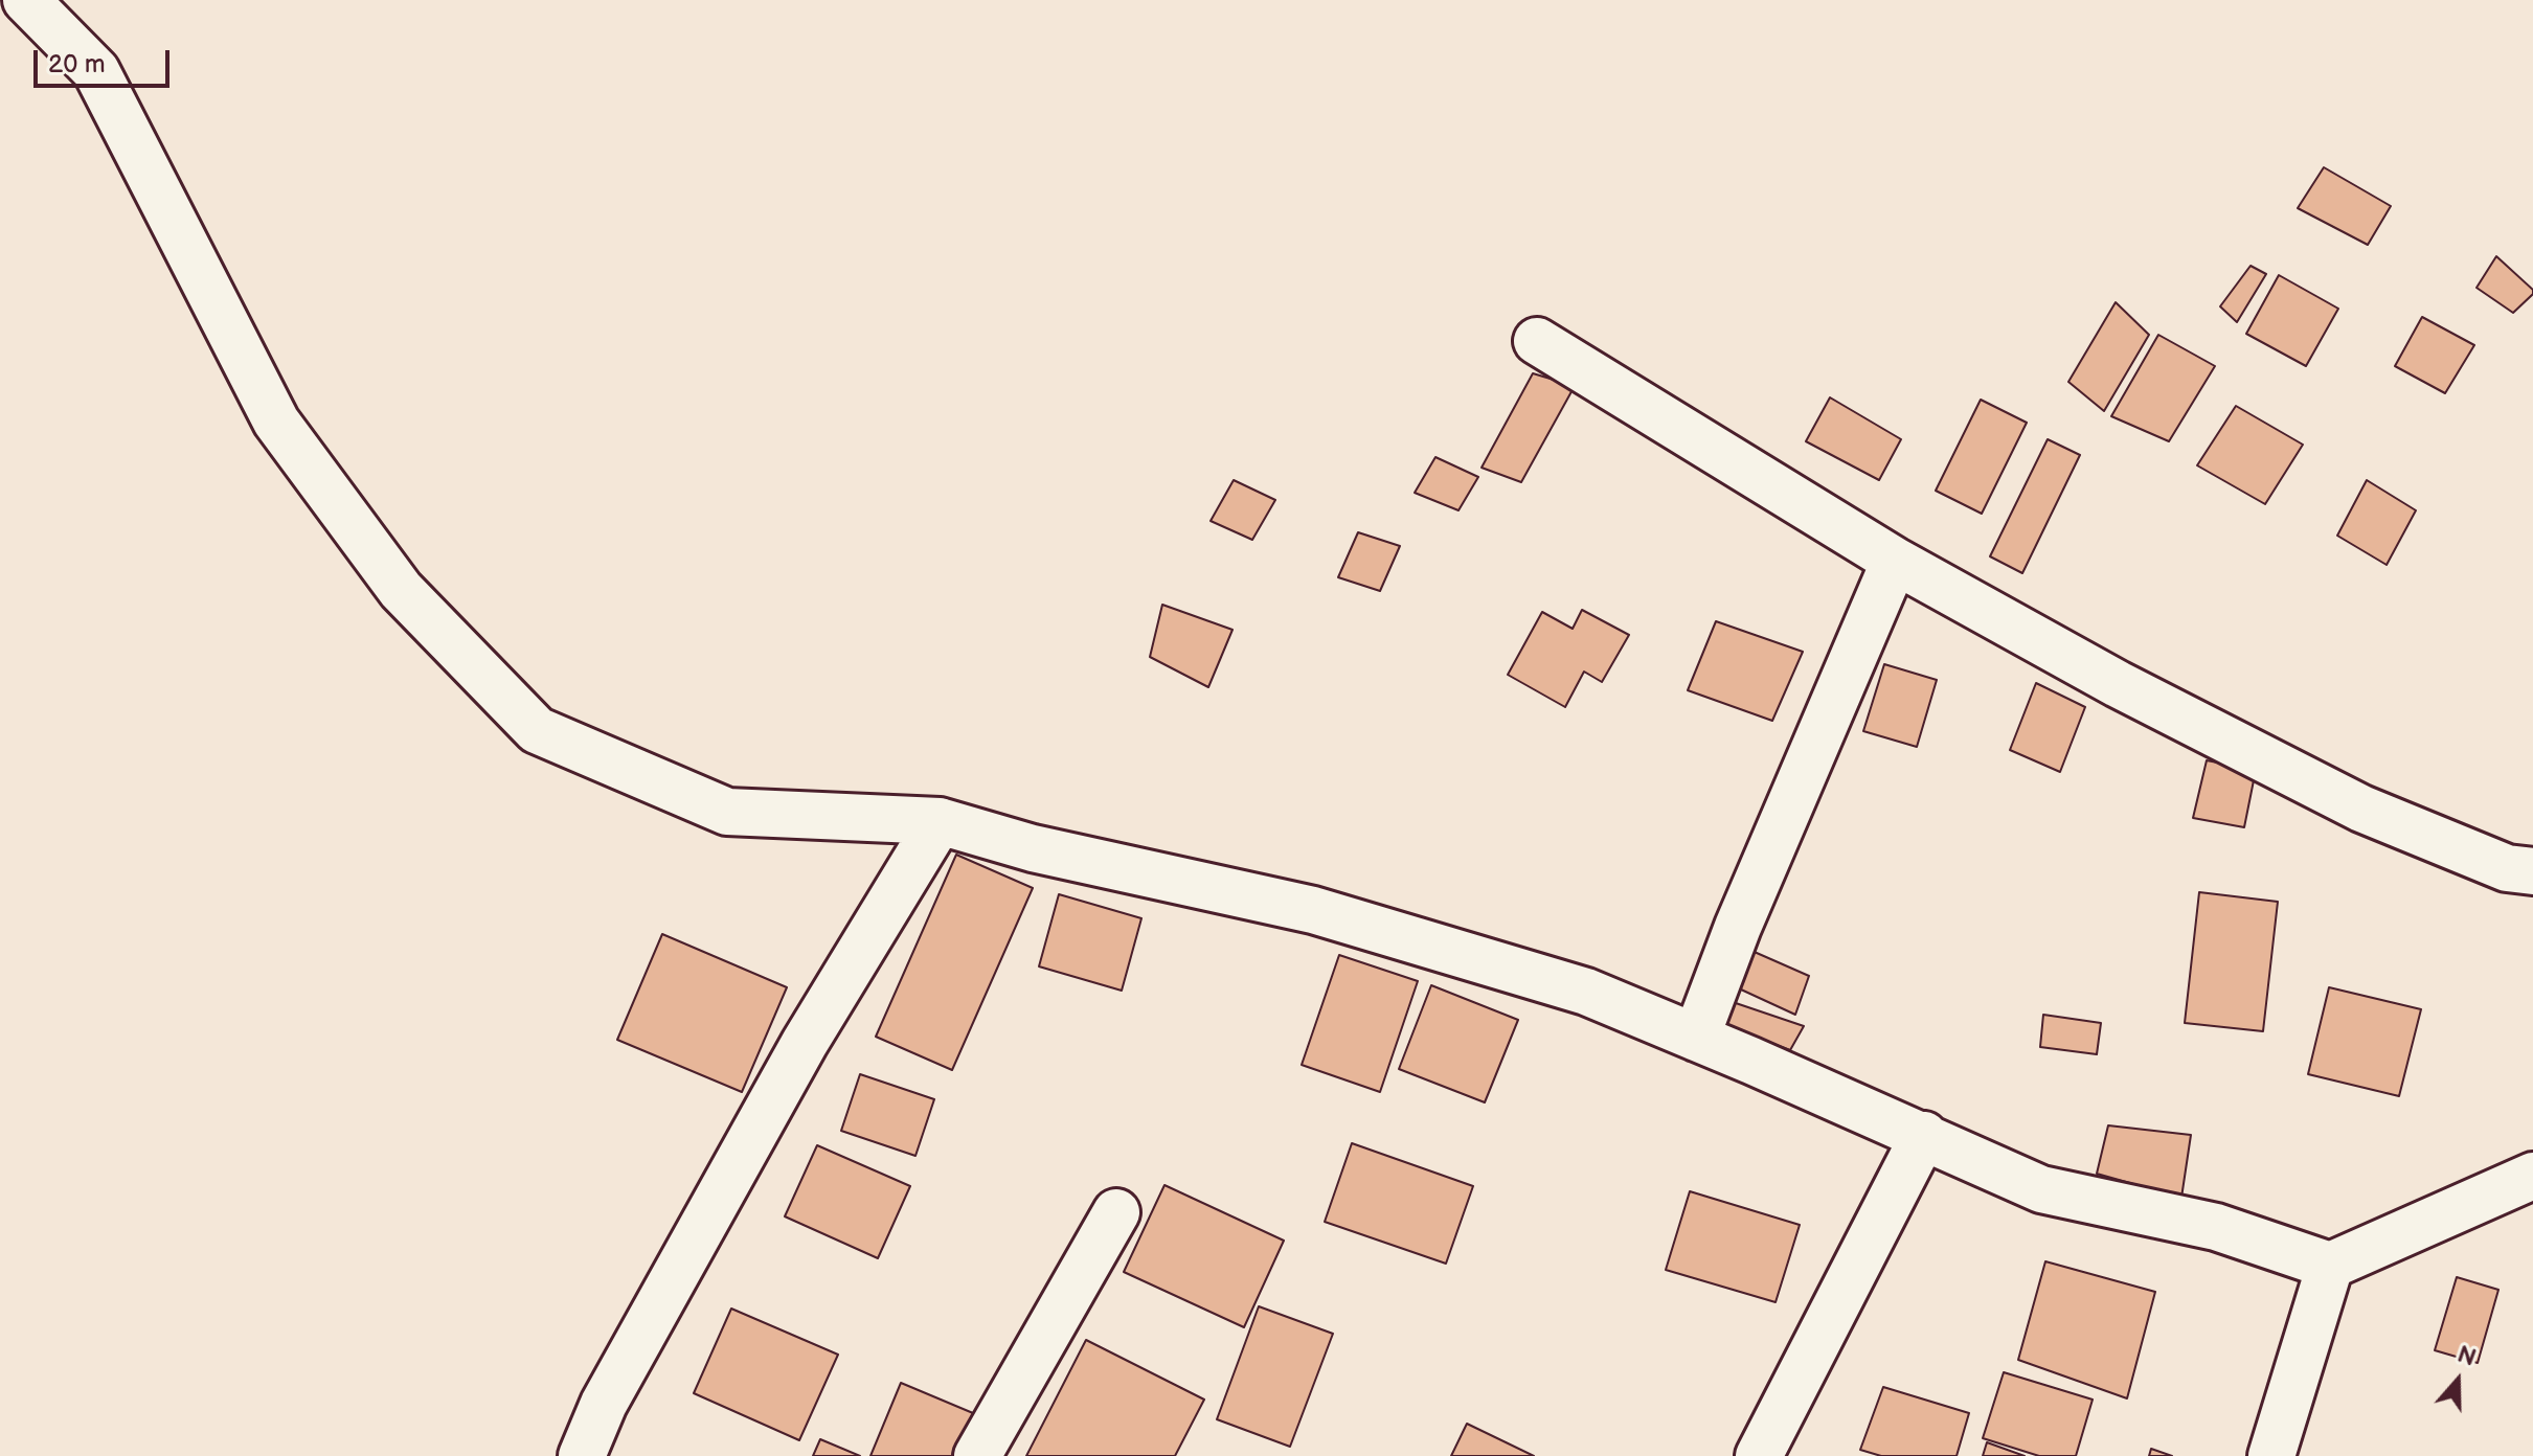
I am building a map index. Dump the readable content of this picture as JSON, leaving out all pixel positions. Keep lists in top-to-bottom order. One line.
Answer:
{"scale_bar":"20 m","north":"top"}
